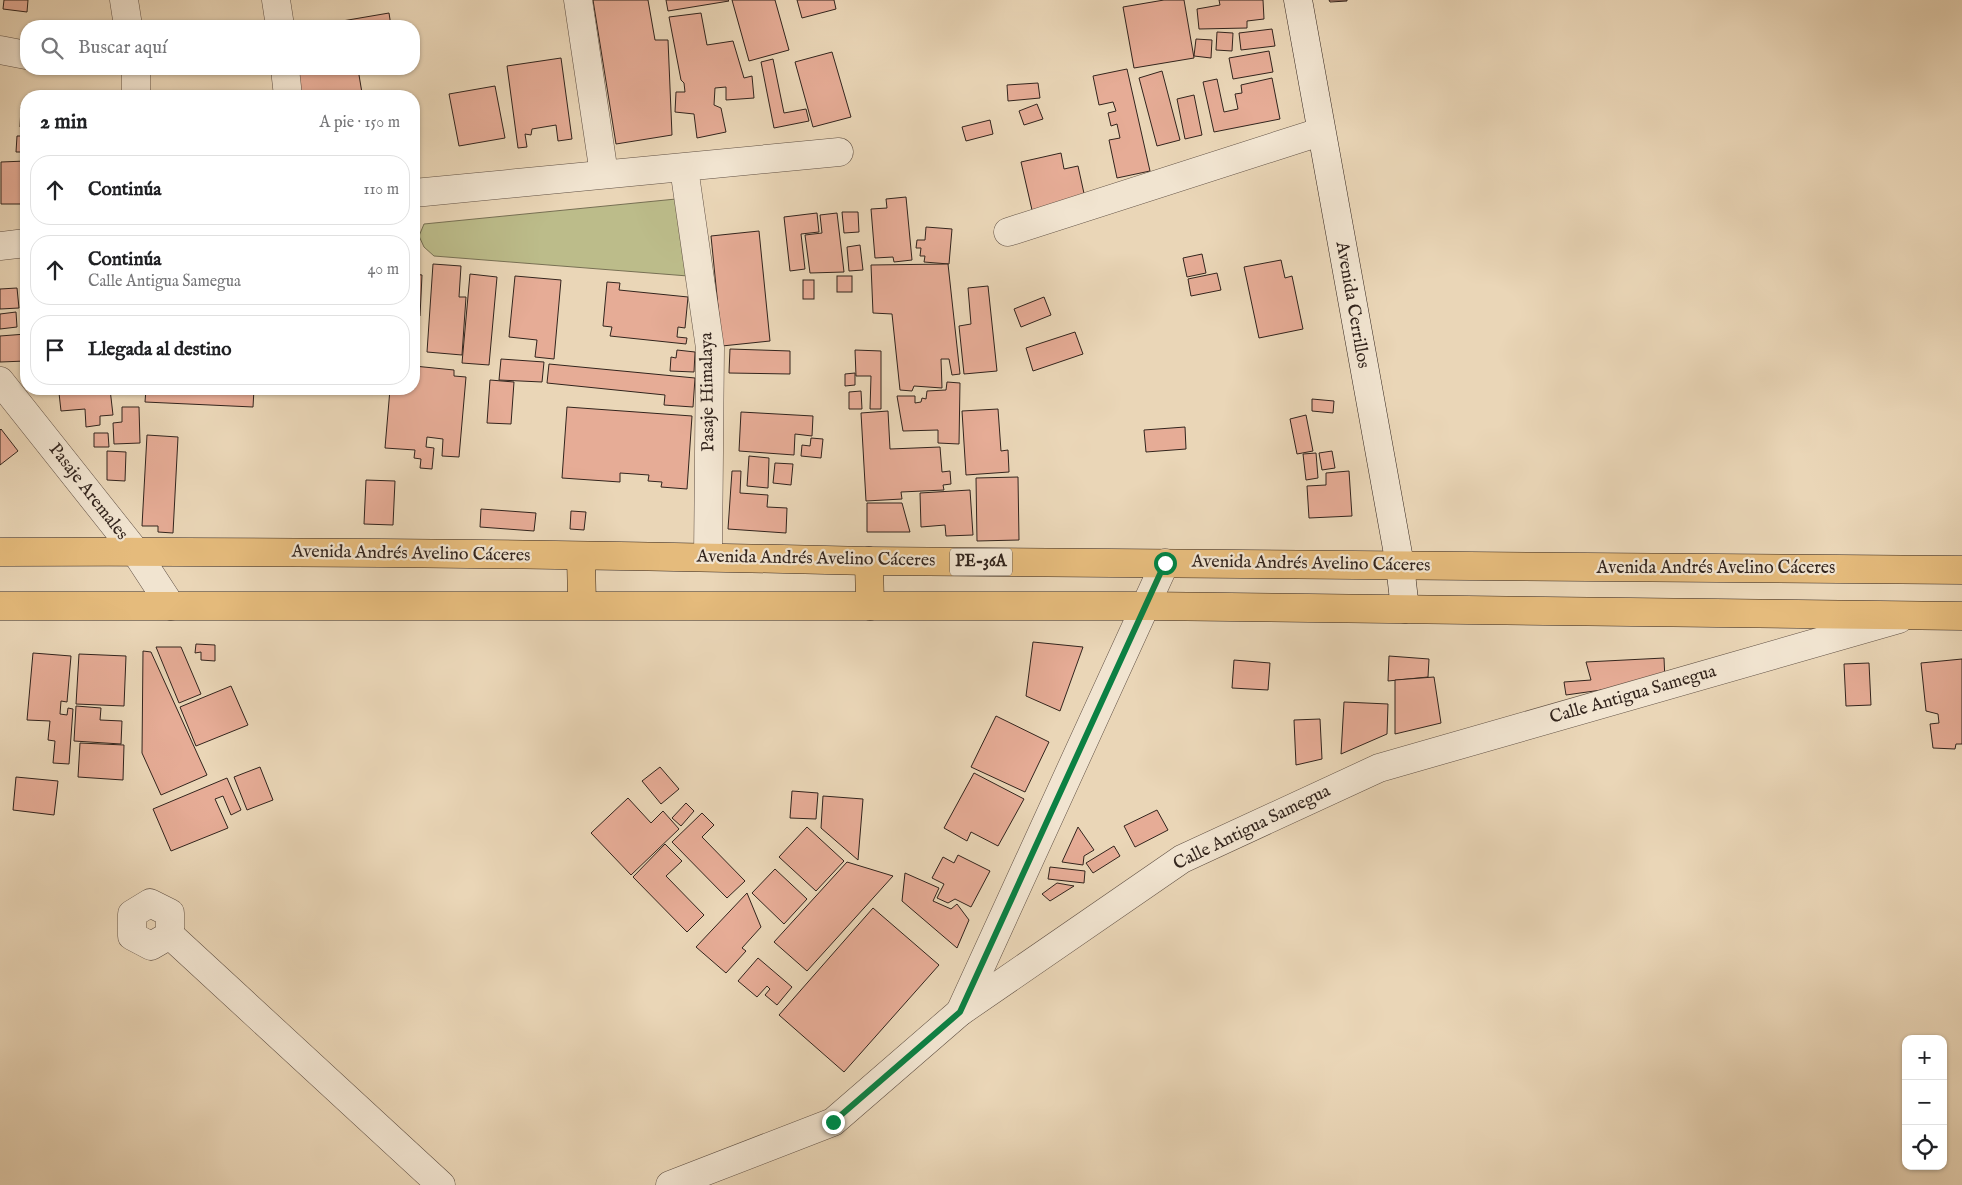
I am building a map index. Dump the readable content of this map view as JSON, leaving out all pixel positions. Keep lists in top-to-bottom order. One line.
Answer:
{"streets":{"highway":["Avenida Andrés Avelino Cáceres","PE-36A"],"street":["Avenida Cerrillos","Pasaje Himalaya","Pasaje Aremales","Calle Antigua Samegua"]},"crossings":[["Avenida Cerrillos","Avenida Andrés Avelino Cáceres"],["Pasaje Himalaya","Avenida Andrés Avelino Cáceres"],["Pasaje Aremales","Avenida Andrés Avelino Cáceres"]],"page":{"search":"Buscar aquí","heading":["2 min","A pie · 150 m"],"list":[["Continúa","110 m"],["Continúa","Calle Antigua Samegua","40 m"],"Llegada al destino"],"map_buttons":["+","−"]}}
